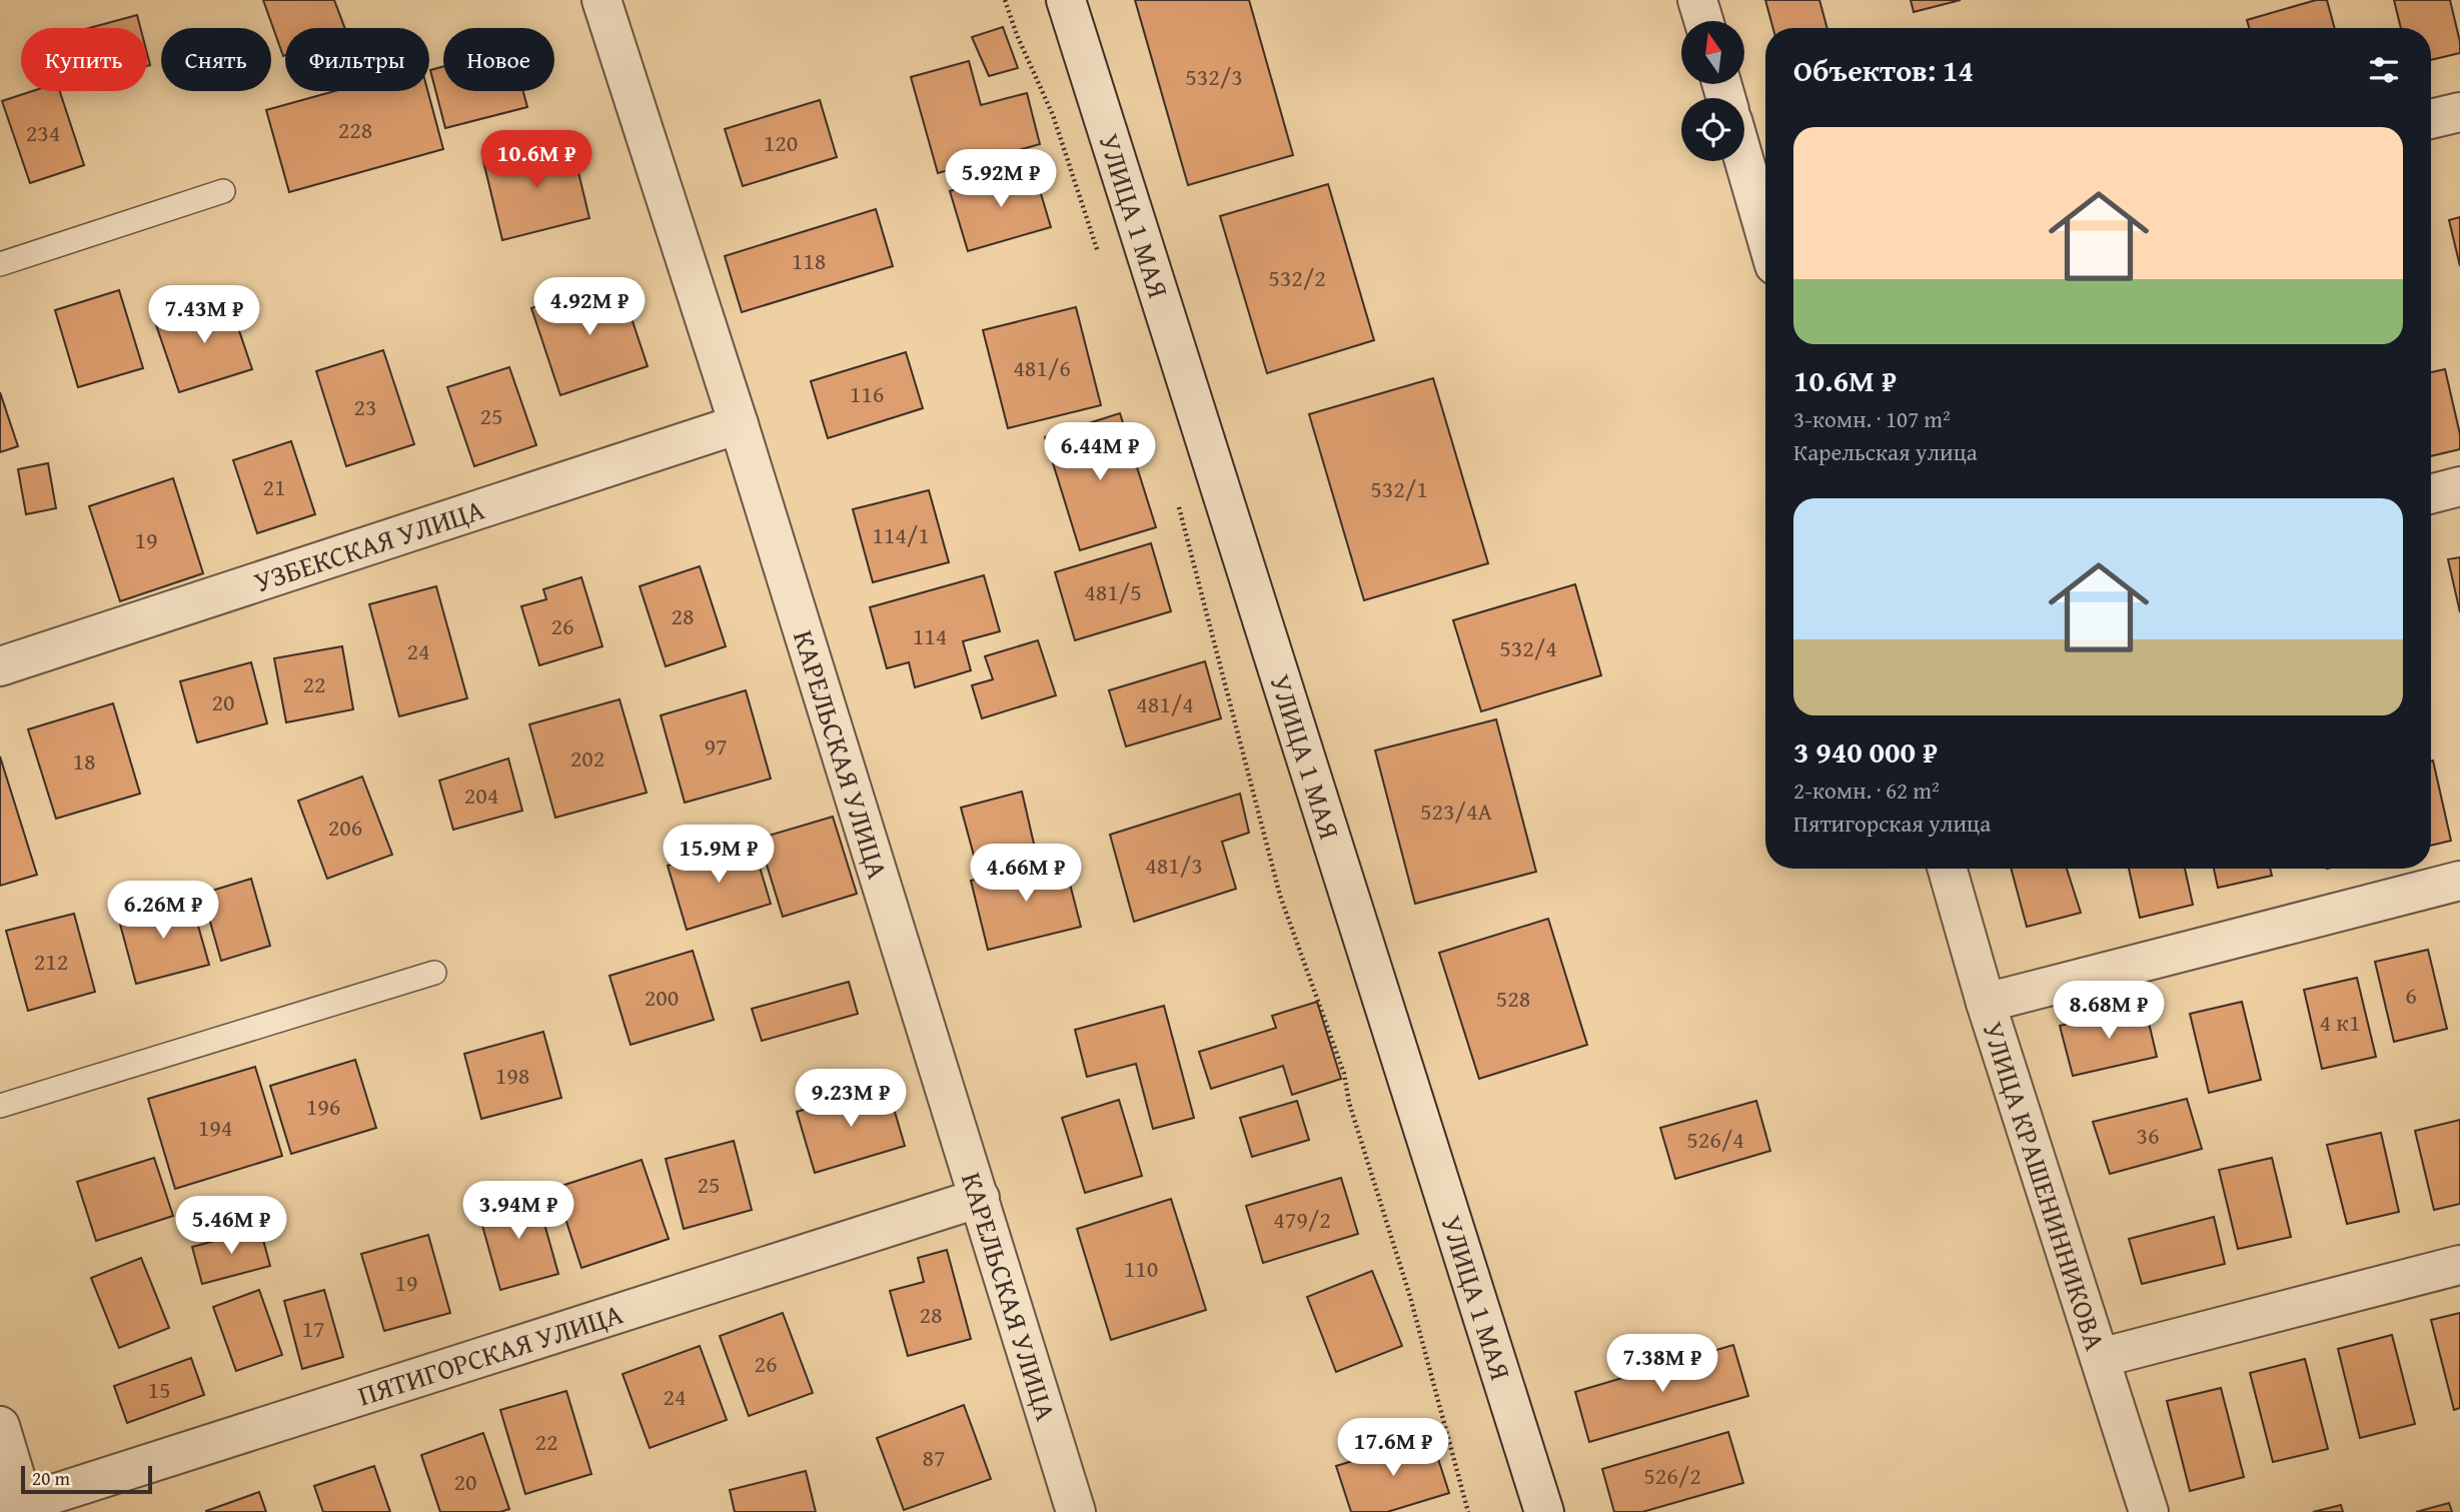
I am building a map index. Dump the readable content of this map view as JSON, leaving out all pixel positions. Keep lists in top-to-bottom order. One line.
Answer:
{"streets":{"street":["УЛИЦА 1 МАЯ","УЗБЕКСКАЯ УЛИЦА","КАРЕЛЬСКАЯ УЛИЦА","УЛИЦА КРАШЕНИННИКОВА","ПЯТИГОРСКАЯ УЛИЦА"]},"crossings":[["УЗБЕКСКАЯ УЛИЦА","КАРЕЛЬСКАЯ УЛИЦА"],["КАРЕЛЬСКАЯ УЛИЦА","ПЯТИГОРСКАЯ УЛИЦА"]],"house_numbers":["532/3","228","234","120","118","532/2","481/6","116","23","25","21","532/1","114/1","19","481/5","28","26","114","532/4","24","22","20","481/4","97","202","18","204","523/4А","206","481/3","212","6","200","528","4 к1","198","196","194","36","526/4","25","479/2","110","19","28","17","26","15","24","22","87","526/2","20"],"scale_bar":"20 m","north":"top","page":{"chip":["Купить","Снять","Фильтры","Новое"],"heading":"Объектов: 14","list":[{"name":"10.6M ₽","note":"3-комн. · 107 m² · Карельская улица"},{"name":"3 940 000 ₽","note":"2-комн. · 62 m² · Пятигорская улица"}],"price":["10.6M ₽","5.92M ₽","4.92M ₽","7.43M ₽","6.44M ₽","15.9M ₽","4.66M ₽","6.26M ₽","8.68M ₽","9.23M ₽","3.94M ₽","5.46M ₽","7.38M ₽","17.6M ₽"],"scale":"20 m"}}
